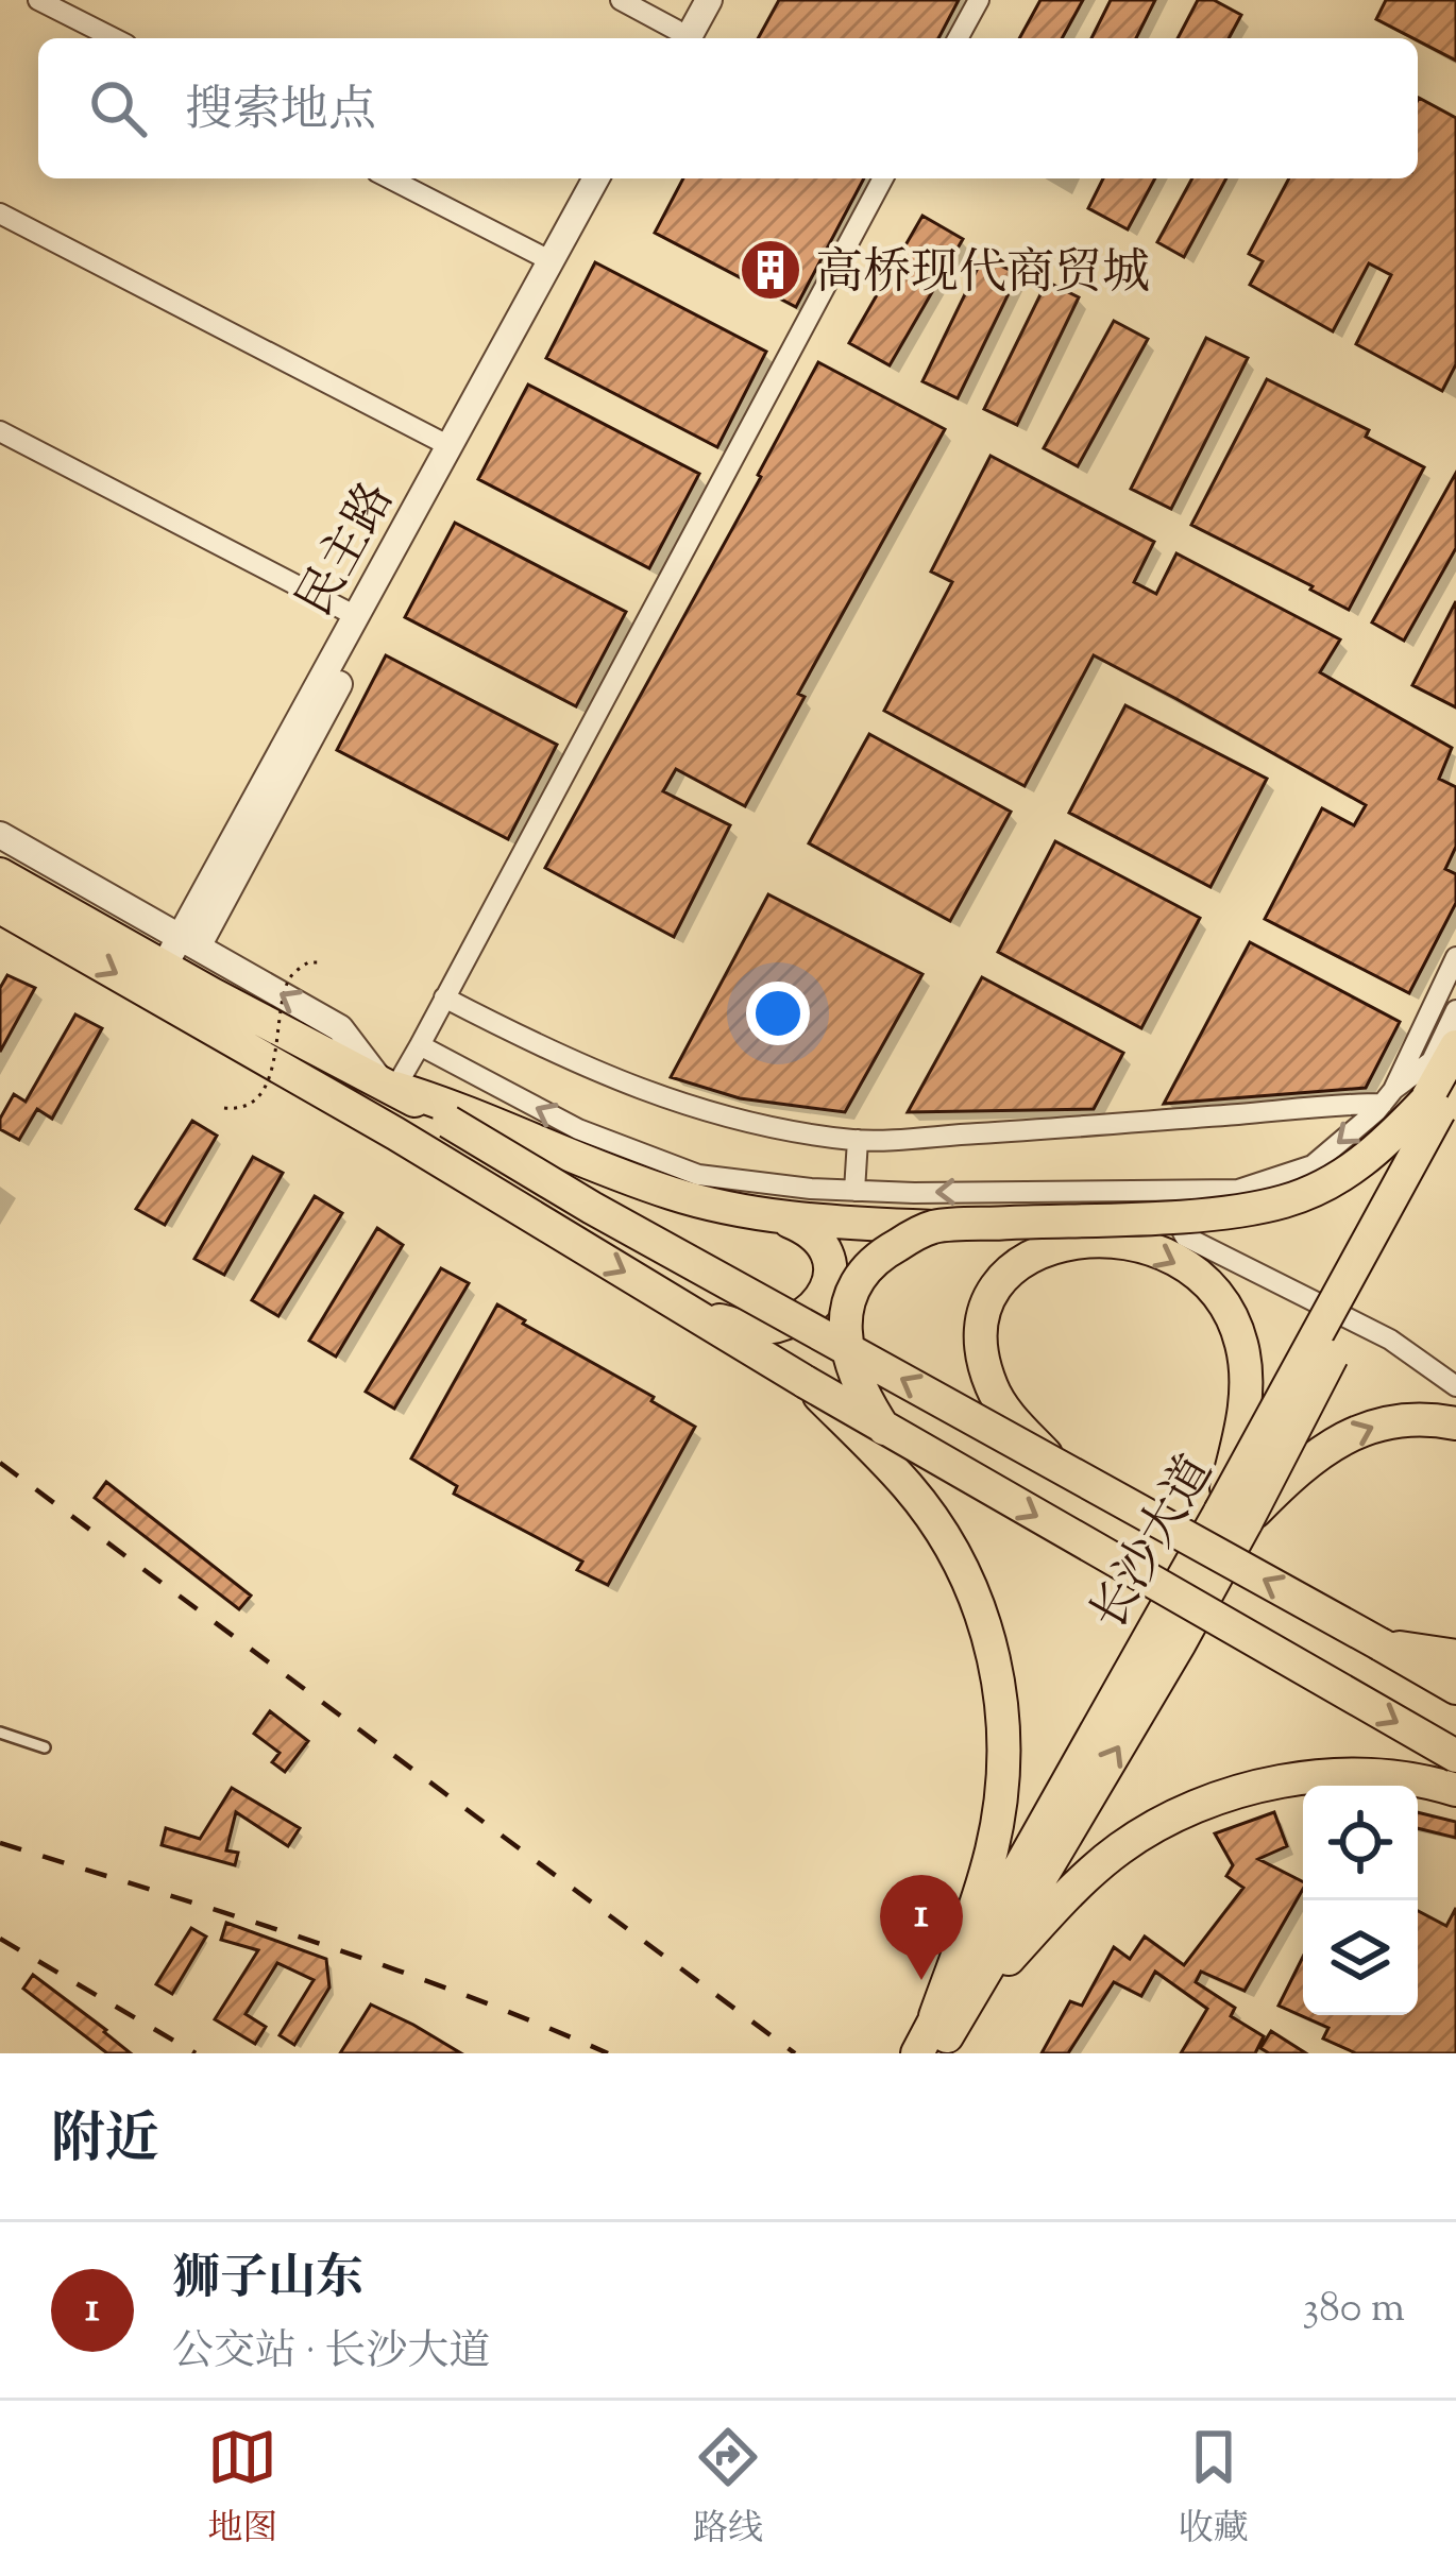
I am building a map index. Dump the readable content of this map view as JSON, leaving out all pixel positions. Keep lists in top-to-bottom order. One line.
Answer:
{"streets":{"street":["民主路"]},"places":{"building":["高桥现代商贸城"]},"page":{"search":"搜索地点","pins":"1","heading":"附近","list":[{"mark":"1","name":"狮子山东","note":"公交站 · 长沙大道","value":"380 m"}],"nav":["地图","路线","收藏"]}}
